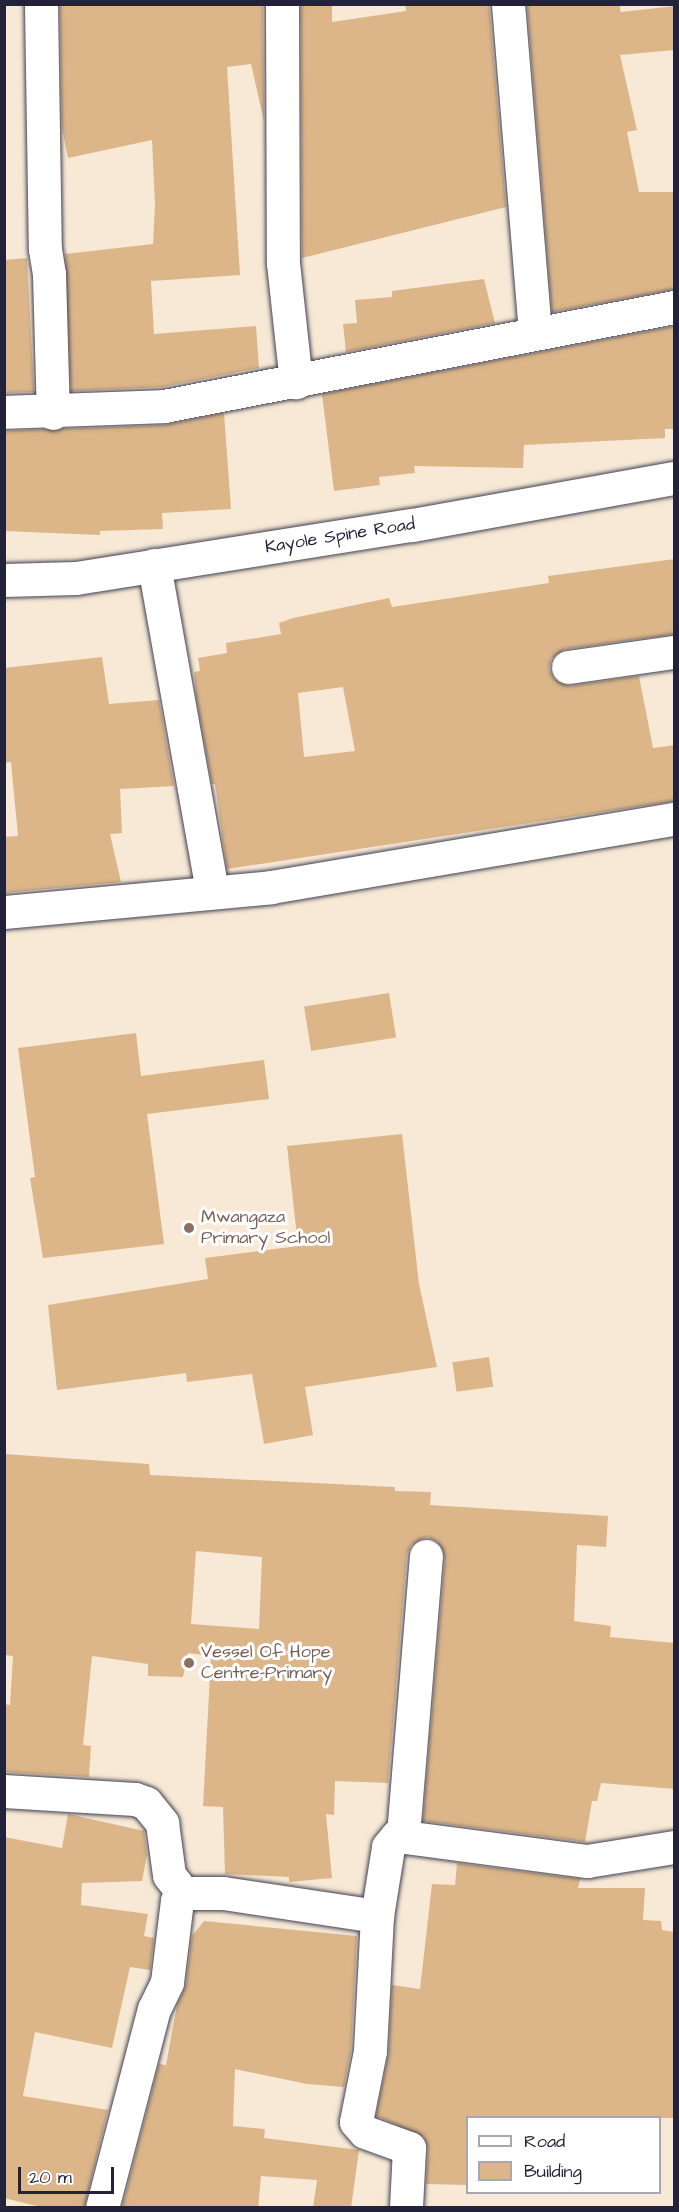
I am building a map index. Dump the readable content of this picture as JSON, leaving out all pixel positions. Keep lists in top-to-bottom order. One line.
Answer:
{"streets":{"street":["Kayole Spine Road"]},"places":["Mwangaza Primary School","Vessel Of Hope Centre-Primary"],"legend":["Road","Building"],"scale_bar":"20 m"}
